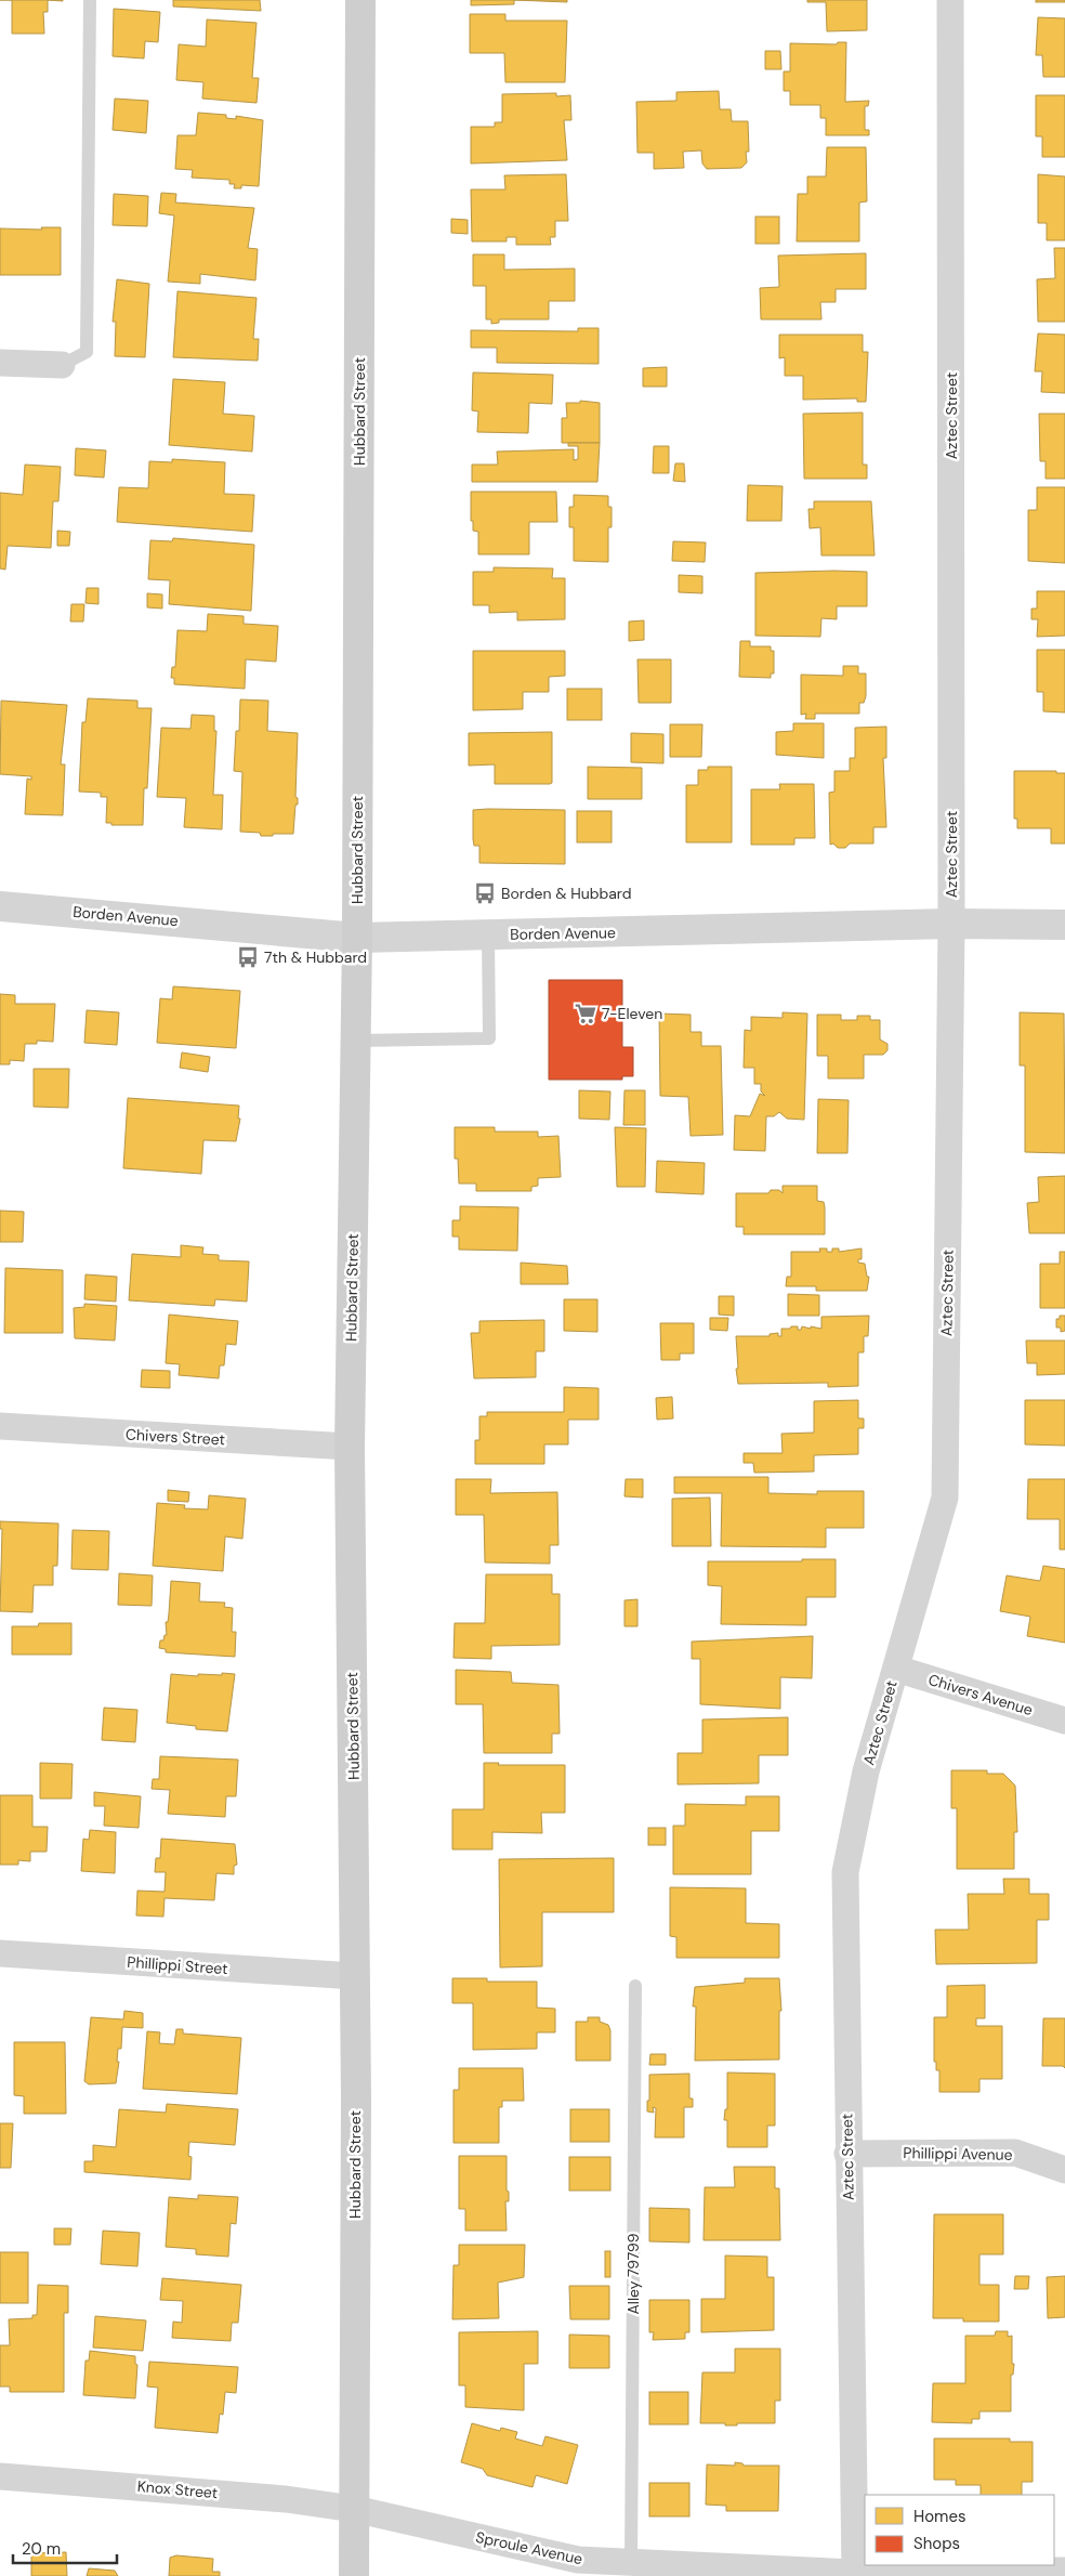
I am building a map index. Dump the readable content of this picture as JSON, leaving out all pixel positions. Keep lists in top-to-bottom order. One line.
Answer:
{"streets":{"main road":["Hubbard Street"],"street":["Aztec Street","Borden Avenue","Chivers Street","Chivers Avenue","Phillippi Street","Phillippi Avenue","Knox Street","Sproule Avenue"],"lane":["Alley 79799"]},"crossings":[["Hubbard Street","Borden Avenue"],["Hubbard Street","Chivers Street"],["Hubbard Street","Phillippi Street"],["Hubbard Street","Knox Street"],["Hubbard Street","Sproule Avenue"],["Aztec Street","Borden Avenue"],["Aztec Street","Chivers Avenue"],["Aztec Street","Phillippi Avenue"],["Aztec Street","Sproule Avenue"],["Alley 79799","Sproule Avenue"],["Knox Street","Sproule Avenue"]],"places":{"bus stop":["Borden & Hubbard","7th & Hubbard"],"supermarket":["7-Eleven"]},"legend":["Homes","Shops"],"scale_bar":"20 m"}
